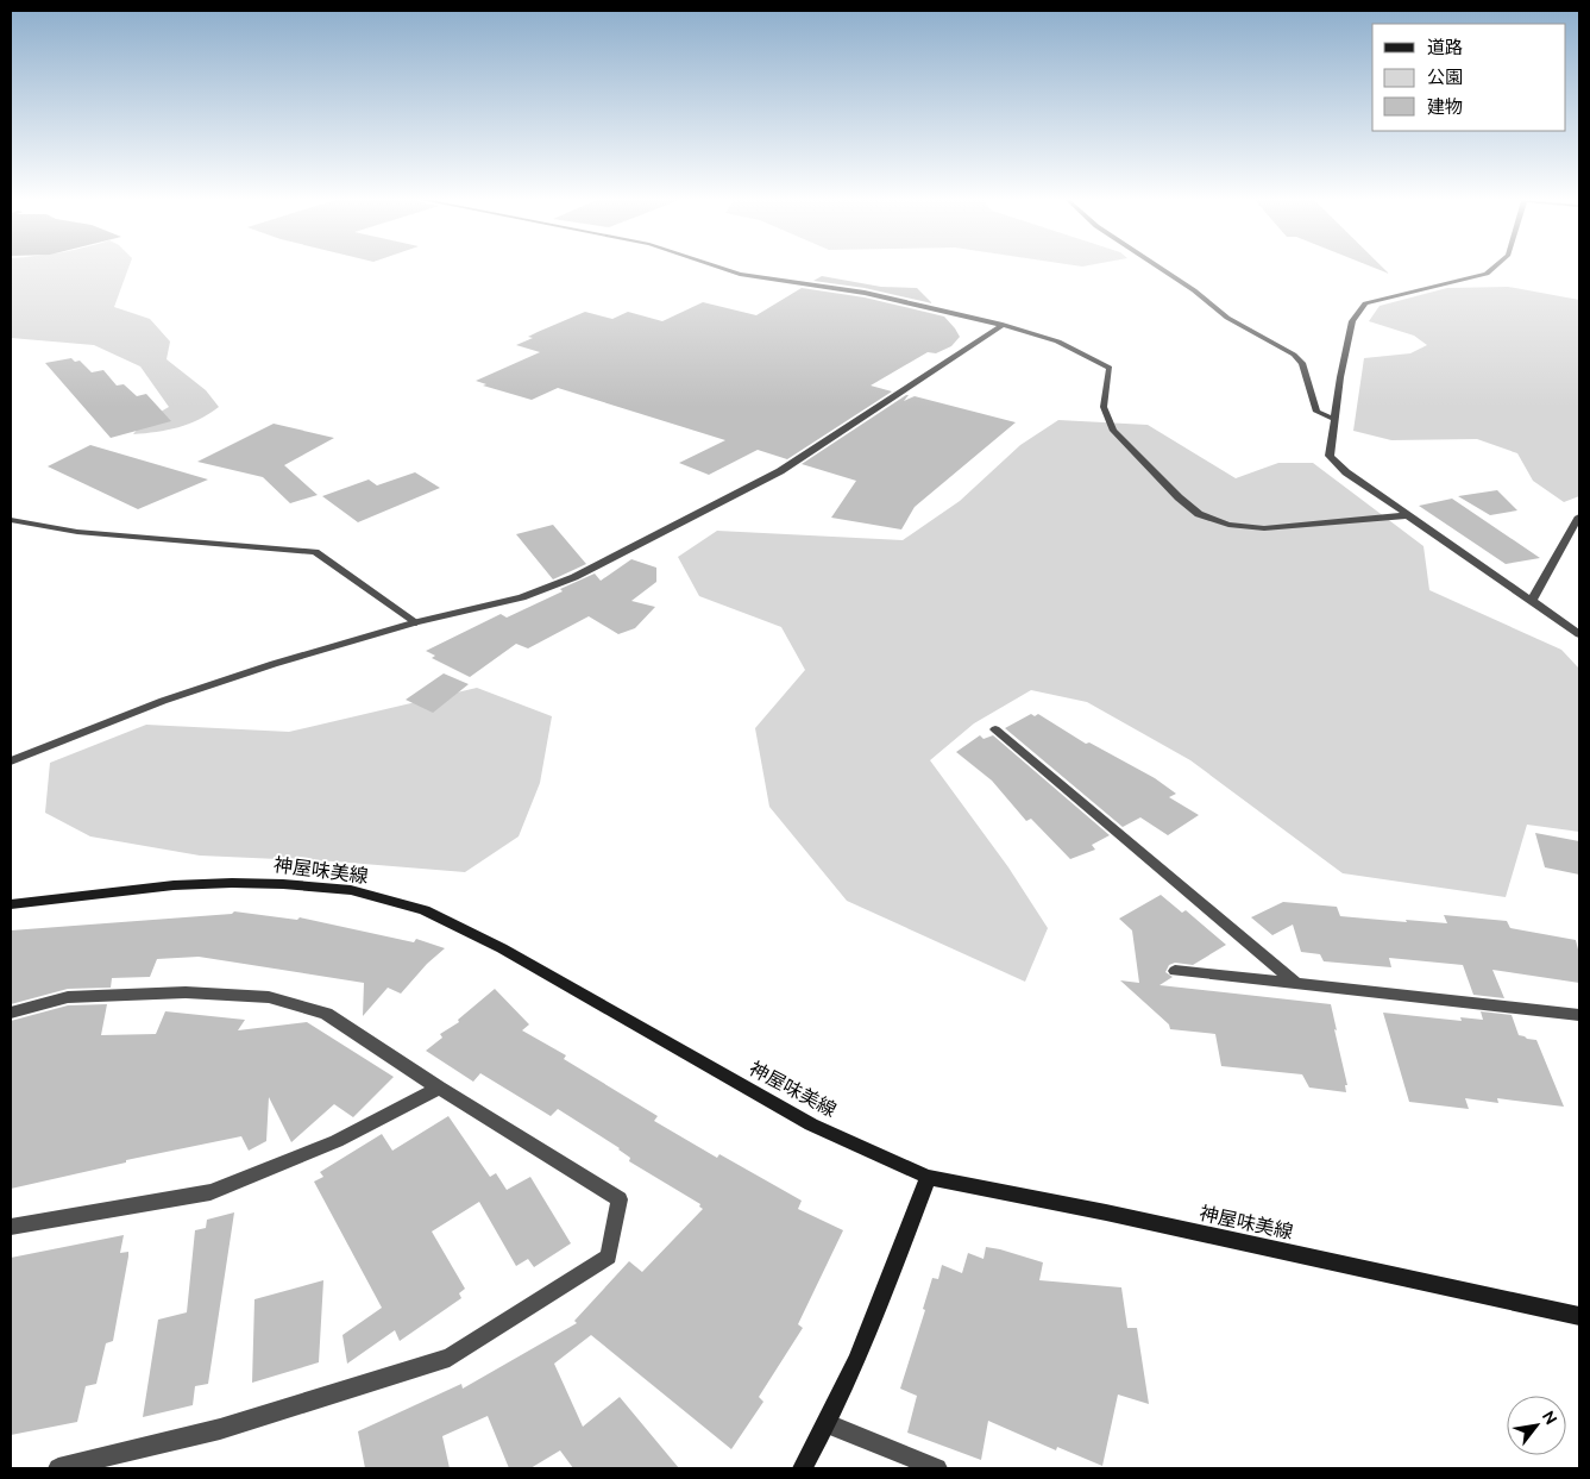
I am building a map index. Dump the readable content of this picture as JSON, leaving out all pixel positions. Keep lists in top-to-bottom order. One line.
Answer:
{"streets":{"main road":["神屋味美線"]},"legend":["道路","公園","建物"],"north":"top right"}
